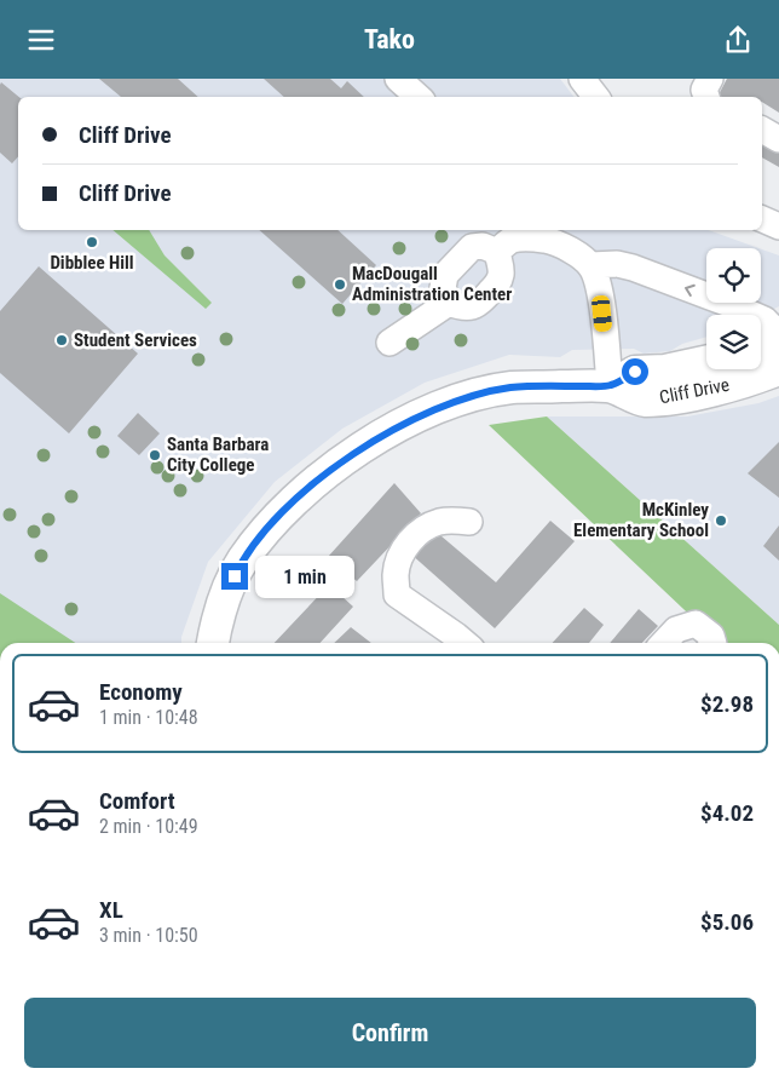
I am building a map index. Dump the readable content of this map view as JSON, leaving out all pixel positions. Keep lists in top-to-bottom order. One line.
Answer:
{"streets":{"main road":["Cliff Drive"]},"places":["Dibblee Hill","MacDougall Administration Center","Student Services","Santa Barbara City College","McKinley Elementary School"],"page":{"header":"Tako","banner":["Cliff Drive","Cliff Drive"],"bubble":"1 min","list":[{"name":"Economy","note":"1 min · 10:48","value":"$2.98"},{"name":"Comfort","note":"2 min · 10:49","value":"$4.02"},{"name":"XL","note":"3 min · 10:50","value":"$5.06"}],"buttons":"Confirm"}}
